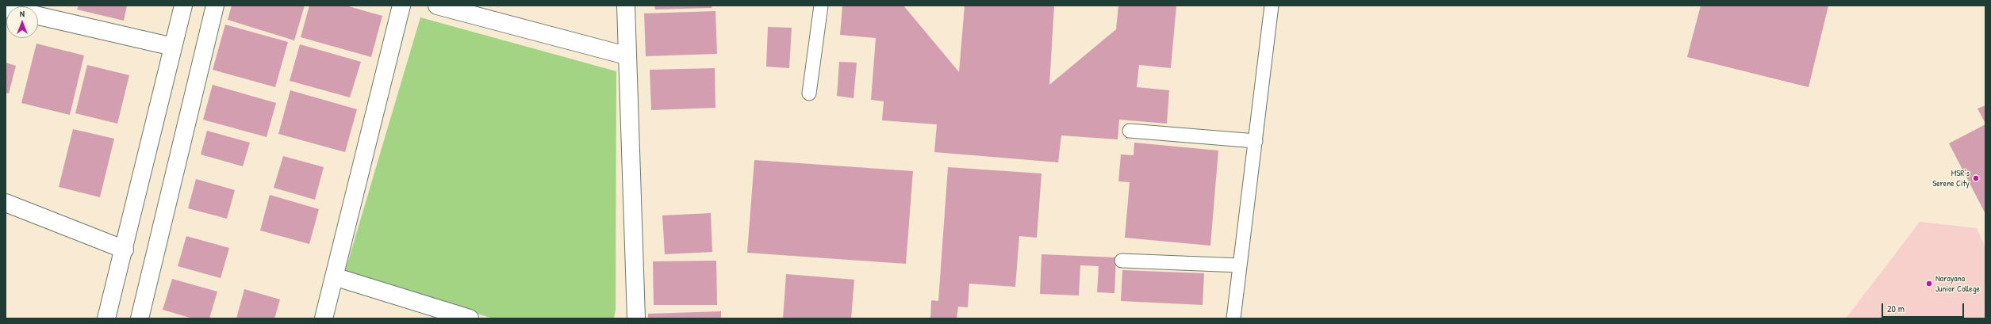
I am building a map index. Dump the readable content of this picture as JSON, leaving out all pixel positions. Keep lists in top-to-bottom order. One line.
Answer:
{"places":["MSR’s Serene City","Narayana Junior College"],"scale_bar":"20 m","north":"top"}
